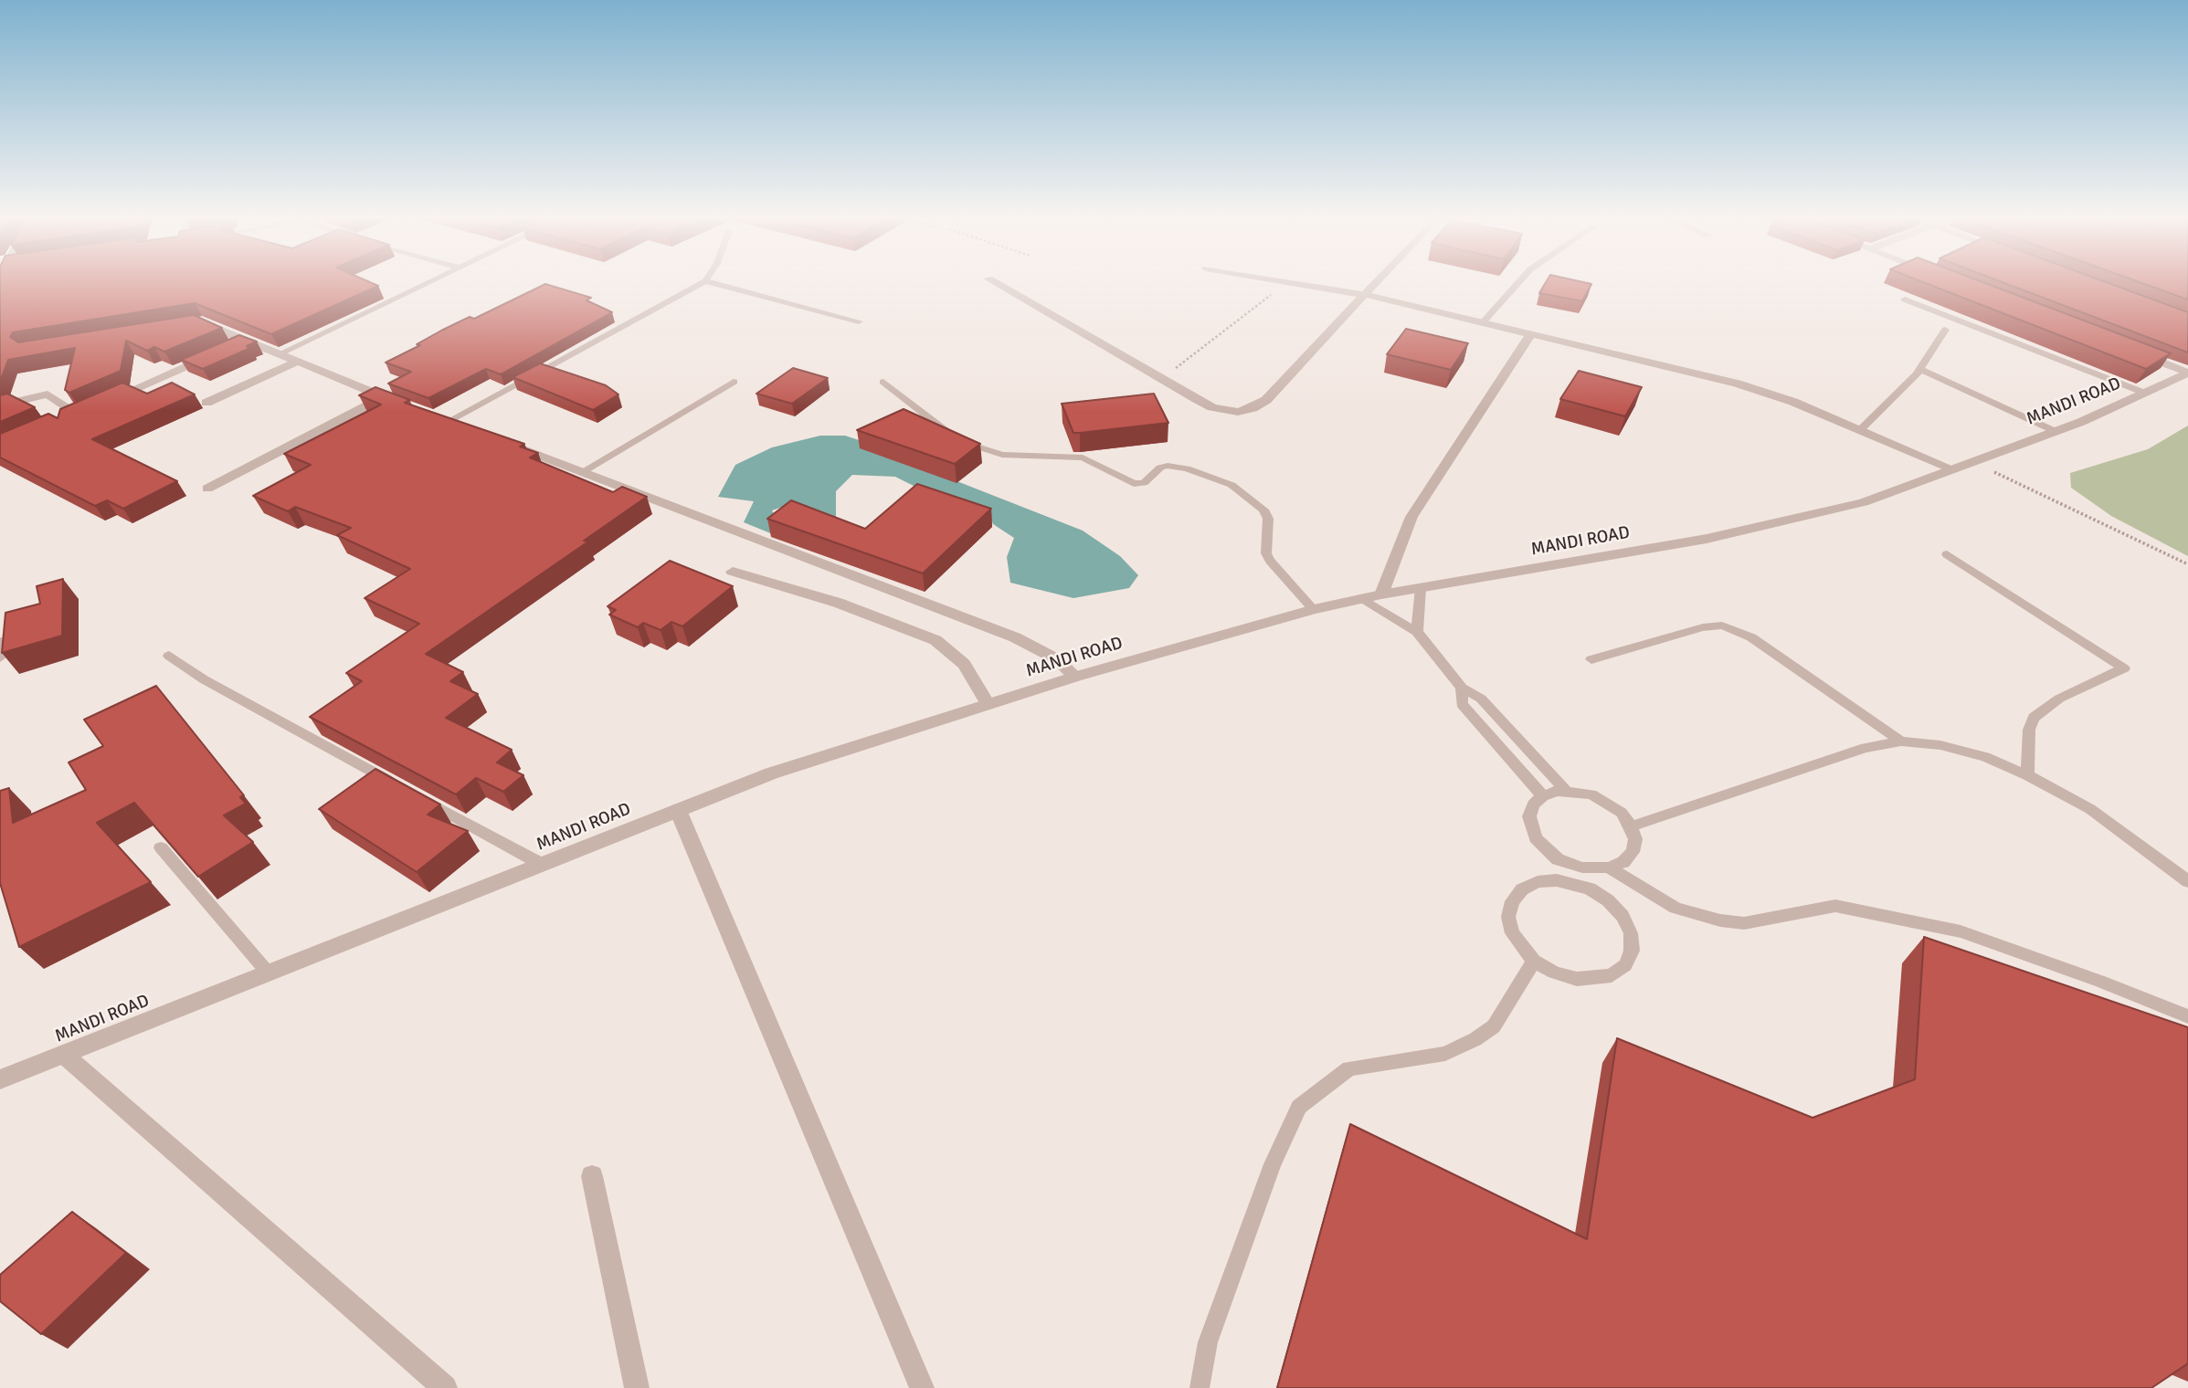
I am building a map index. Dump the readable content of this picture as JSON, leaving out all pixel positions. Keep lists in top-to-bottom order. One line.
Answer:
{"streets":{"street":["MANDI ROAD"]}}
